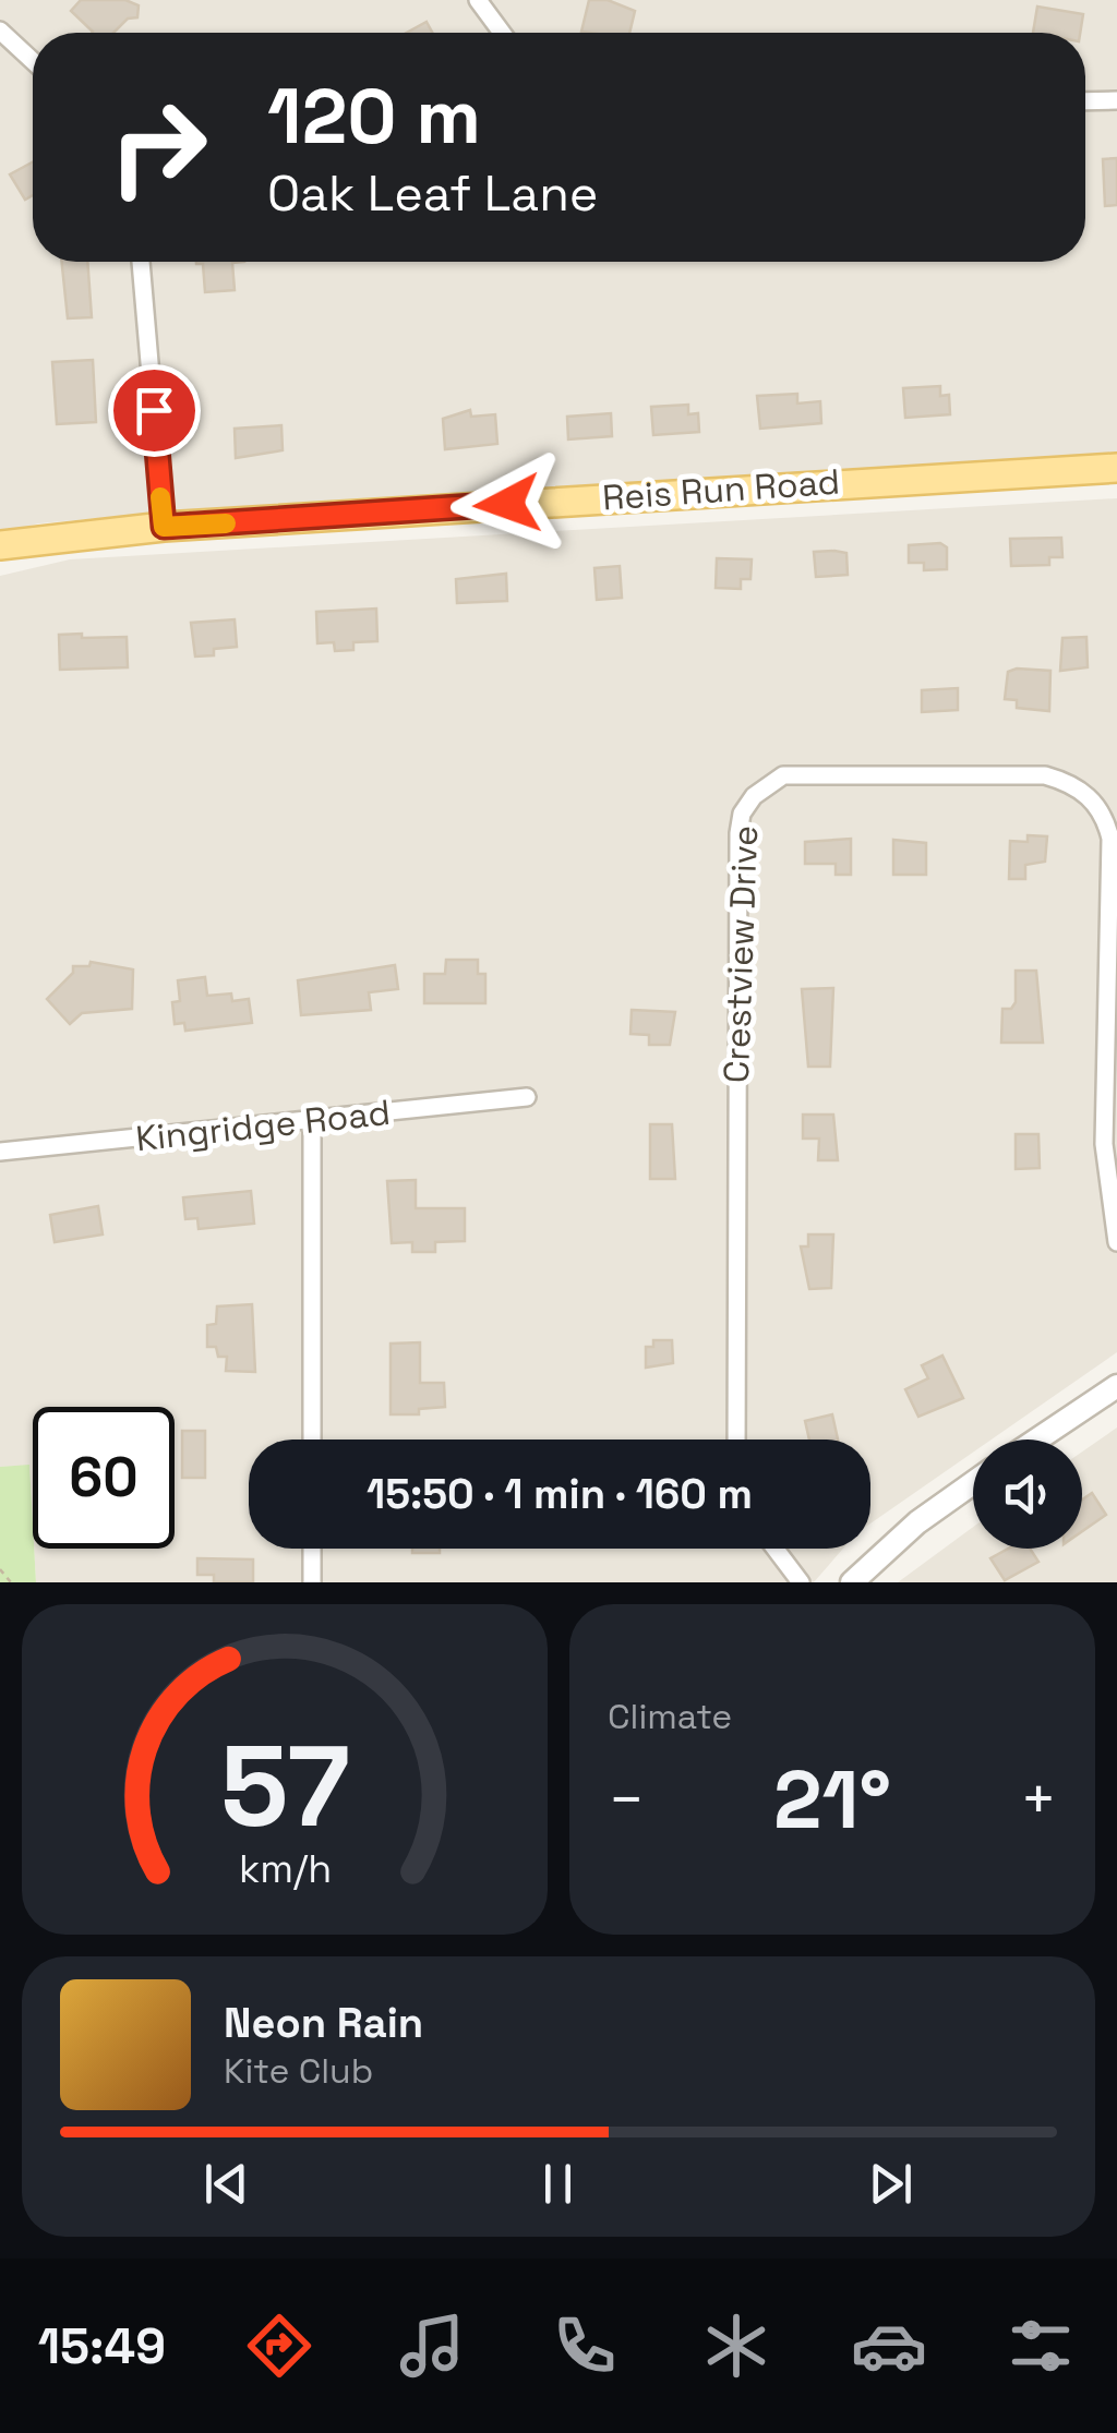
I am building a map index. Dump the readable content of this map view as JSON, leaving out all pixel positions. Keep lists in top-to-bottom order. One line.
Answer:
{"streets":{"main road":["Reis Run Road"],"street":["Crestview Drive","Kingridge Road"]},"page":{"turn":["120 m","Oak Leaf Lane"],"limit":"60","trip":"15:50 · 1 min · 160 m","tile":"Climate","heat":["−","21°","+"],"song":["Neon Rain","Kite Club"],"tabs":"15:49","gauge":["57","km/h"]}}
